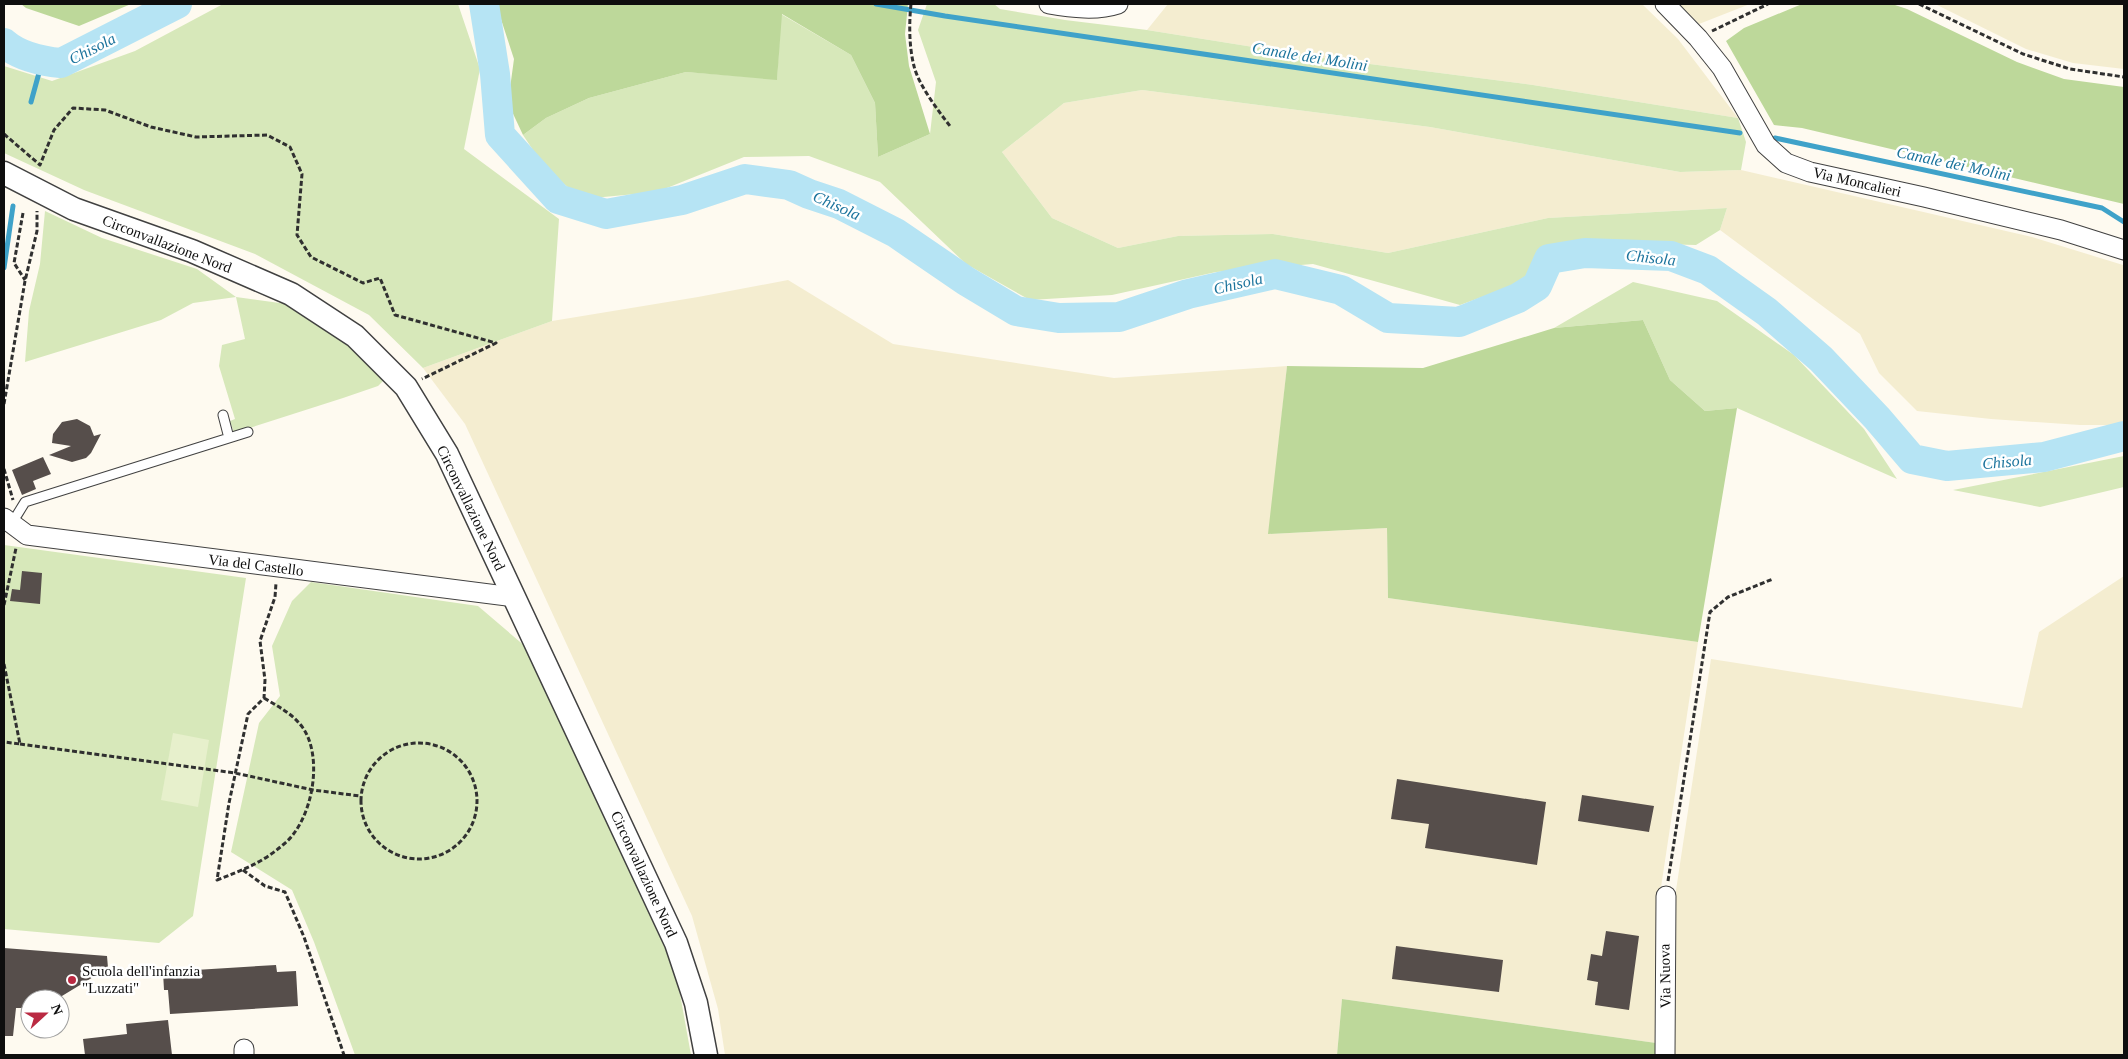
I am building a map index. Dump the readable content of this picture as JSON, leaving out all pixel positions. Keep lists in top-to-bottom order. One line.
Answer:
{"streets":{"street":["Via Moncalieri","Circonvallazione Nord","Via del Castello","Via Nuova"]},"crossings":[["Circonvallazione Nord","Via del Castello"]],"water":["Chisola","Canale dei Molini"],"places":["Scuola dell'infanzia \"Luzzati\""],"north":"right"}
